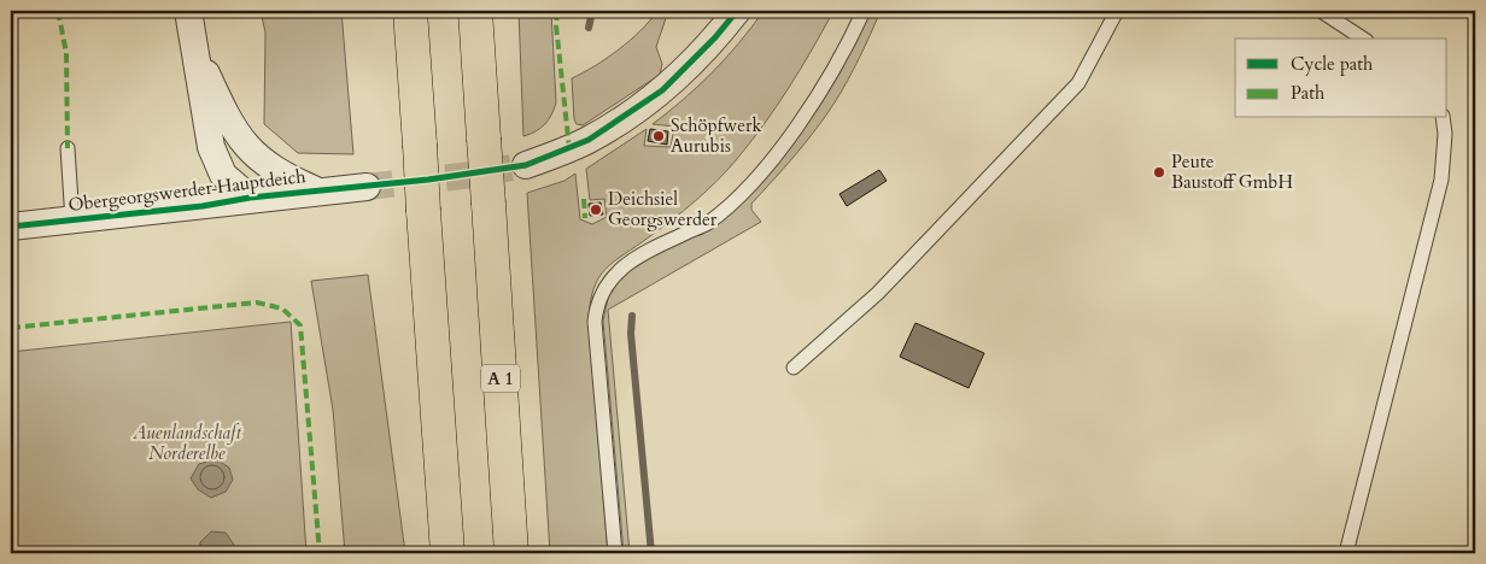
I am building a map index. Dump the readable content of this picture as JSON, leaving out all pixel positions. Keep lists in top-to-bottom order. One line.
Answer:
{"streets":{"highway":["A 1"],"street":["Obergeorgswerder Hauptdeich"]},"parks":["Auenlandschaft Norderelbe"],"places":["Schöpfwerk Aurubis","Peute Baustoff GmbH","Deichsiel Georgswerder"],"legend":["Cycle path","Path"]}
